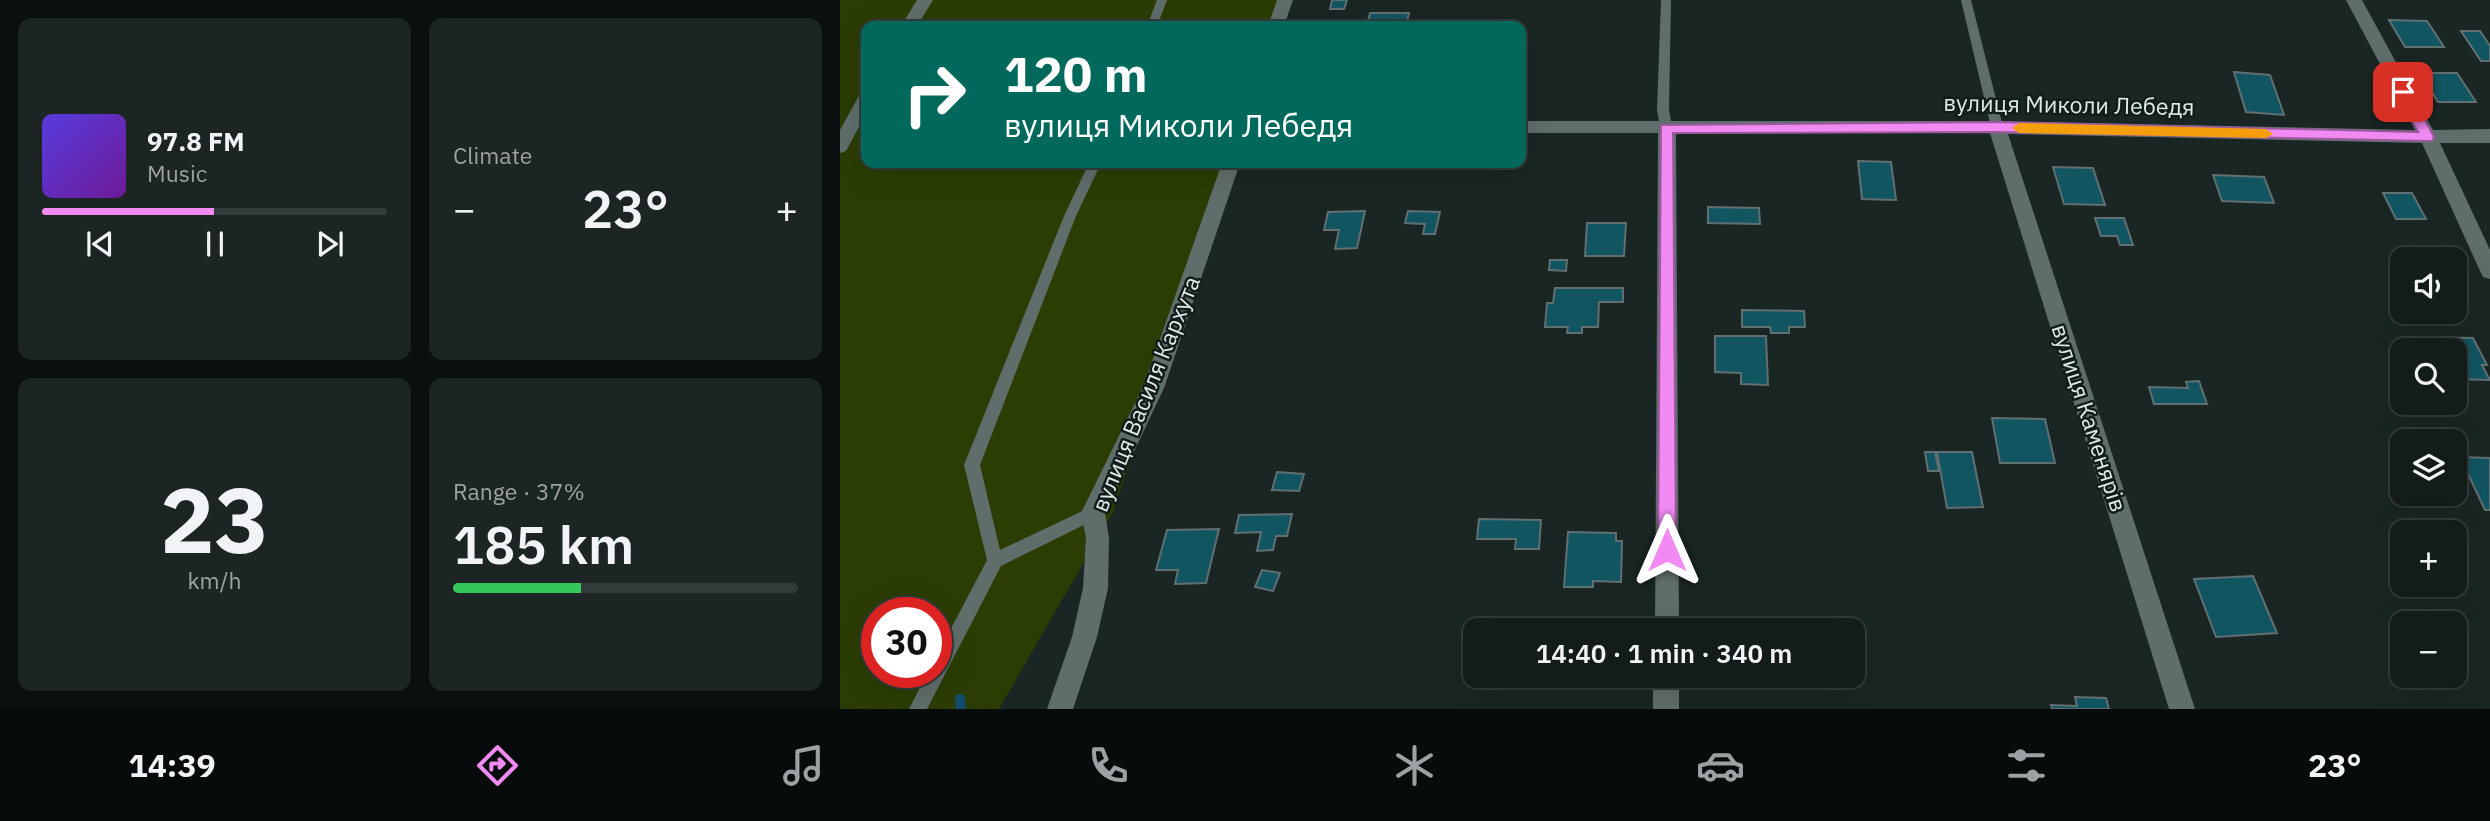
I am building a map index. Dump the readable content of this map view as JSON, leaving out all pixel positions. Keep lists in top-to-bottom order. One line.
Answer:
{"streets":{"street":["вулиця Миколи Лебедя","вулиця Василя Кархута","вулиця Каменярів"]},"crossings":[["вулиця Миколи Лебедя","вулиця Каменярів"]],"page":{"tile":["Climate",["23","km/h"],["Range · 37%","185 km"]],"turn":["120 m","вулиця Миколи Лебедя"],"song":["97.8 FM","Music"],"heat":["−","23°","+"],"map_buttons":["+","−"],"limit":"30","trip":"14:40 · 1 min · 340 m","tabs":["14:39","23°"]}}
